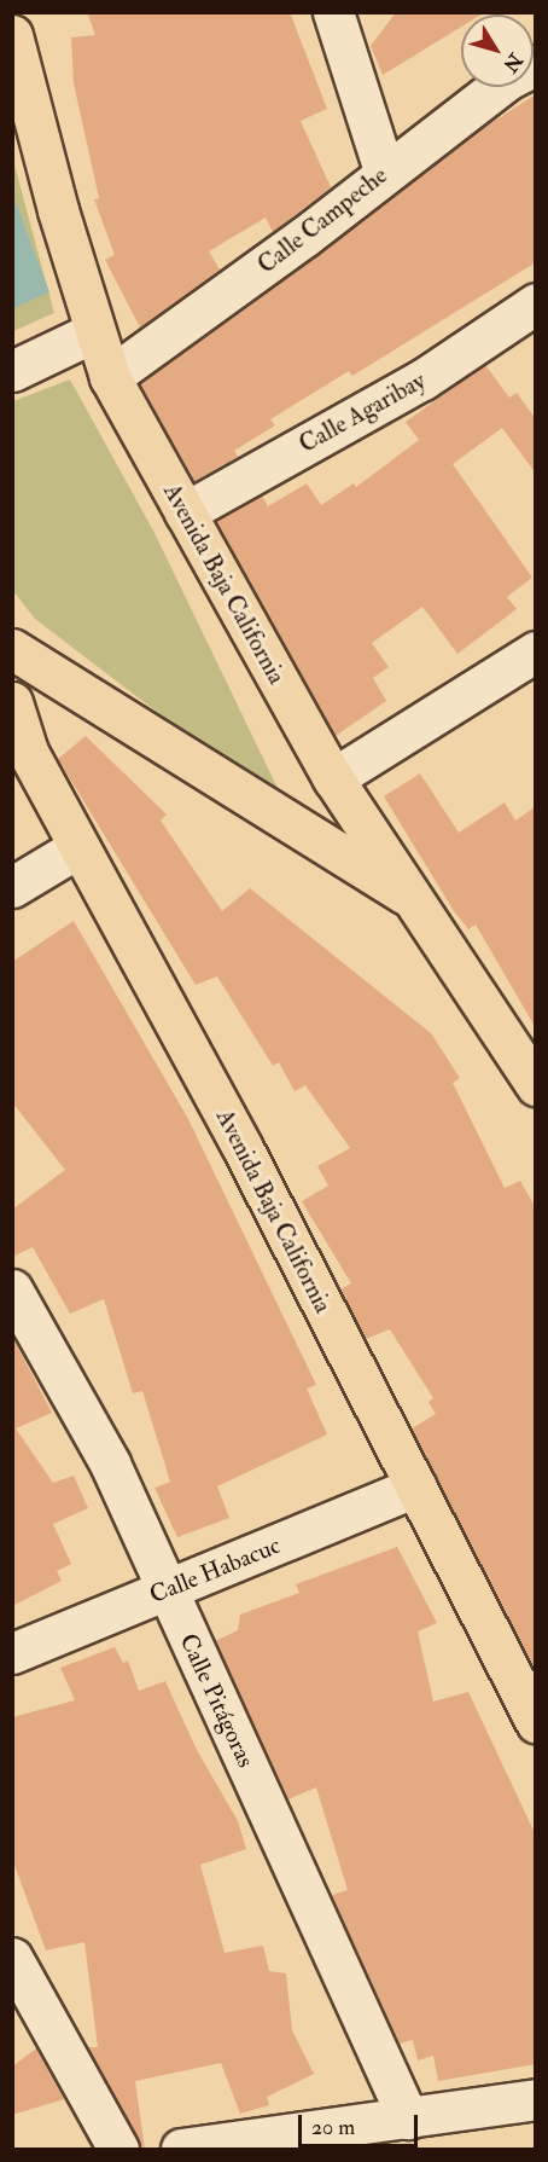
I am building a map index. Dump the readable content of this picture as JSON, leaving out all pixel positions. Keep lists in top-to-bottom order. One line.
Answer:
{"streets":{"main road":["Avenida Baja California"],"street":["Calle Campeche","Calle Agaribay","Calle Habacuc","Calle Pitágoras"]},"crossings":[["Calle Campeche","Avenida Baja California"],["Calle Agaribay","Avenida Baja California"],["Avenida Baja California","Calle Habacuc"],["Calle Habacuc","Calle Pitágoras"]],"scale_bar":"20 m","north":"bottom right"}
